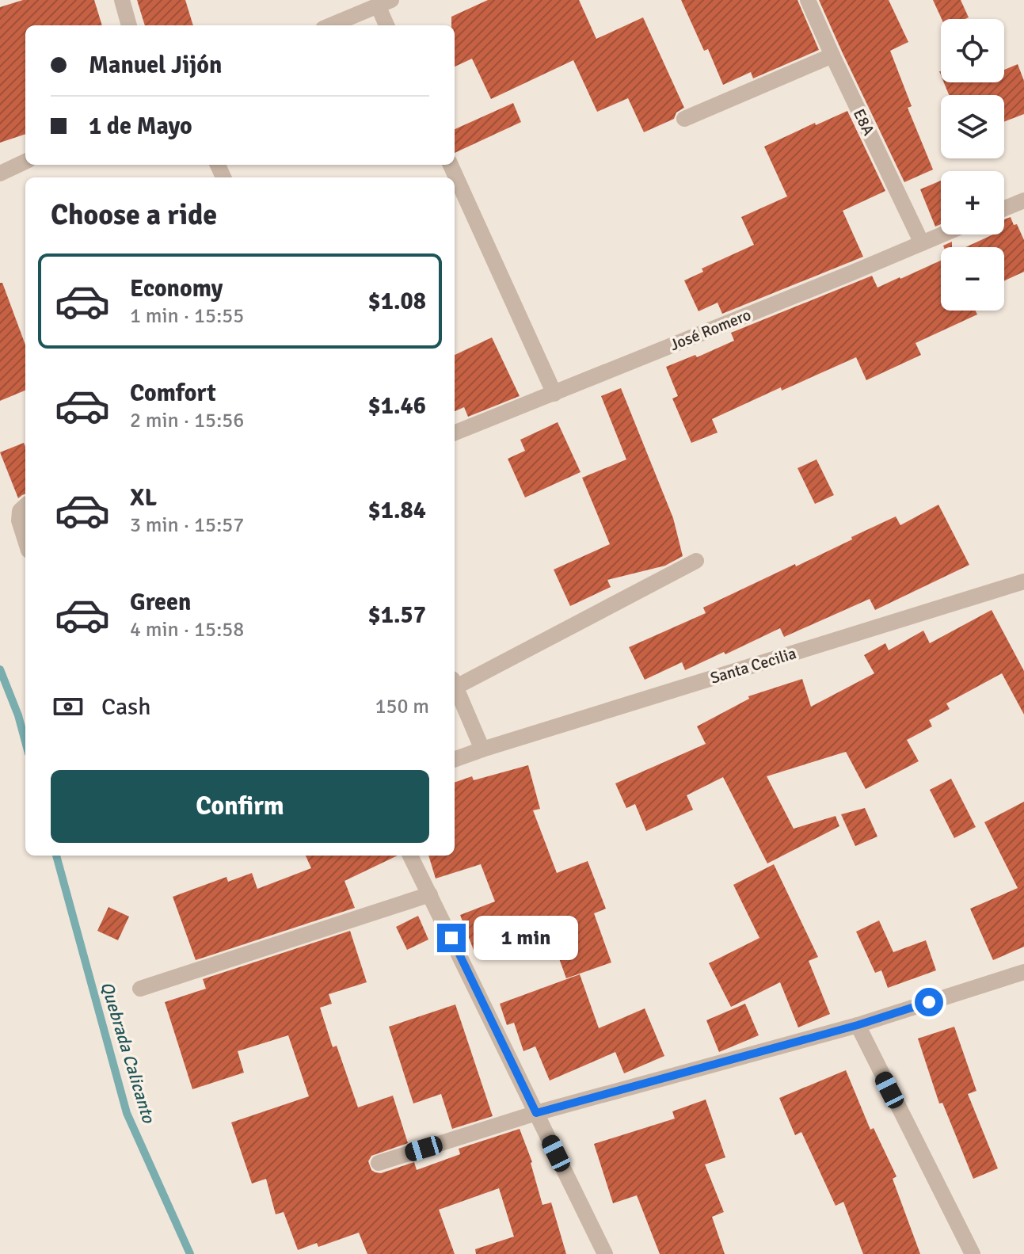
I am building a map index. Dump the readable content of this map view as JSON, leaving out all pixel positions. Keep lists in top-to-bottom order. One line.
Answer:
{"streets":{"street":["E8A","José Romero","Santa Cecilia"]},"crossings":[["E8A","José Romero"]],"water":["Quebrada Calicanto"],"page":{"map_buttons":["+","−"],"banner":["Manuel Jijón","1 de Mayo"],"heading":"Choose a ride","list":[{"name":"Economy","note":"1 min · 15:55","value":"$1.08"},{"name":"Comfort","note":"2 min · 15:56","value":"$1.46"},{"name":"XL","note":"3 min · 15:57","value":"$1.84"},{"name":"Green","note":"4 min · 15:58","value":"$1.57"}],"pay":["Cash","150 m"],"buttons":"Confirm","bubble":"1 min"}}
